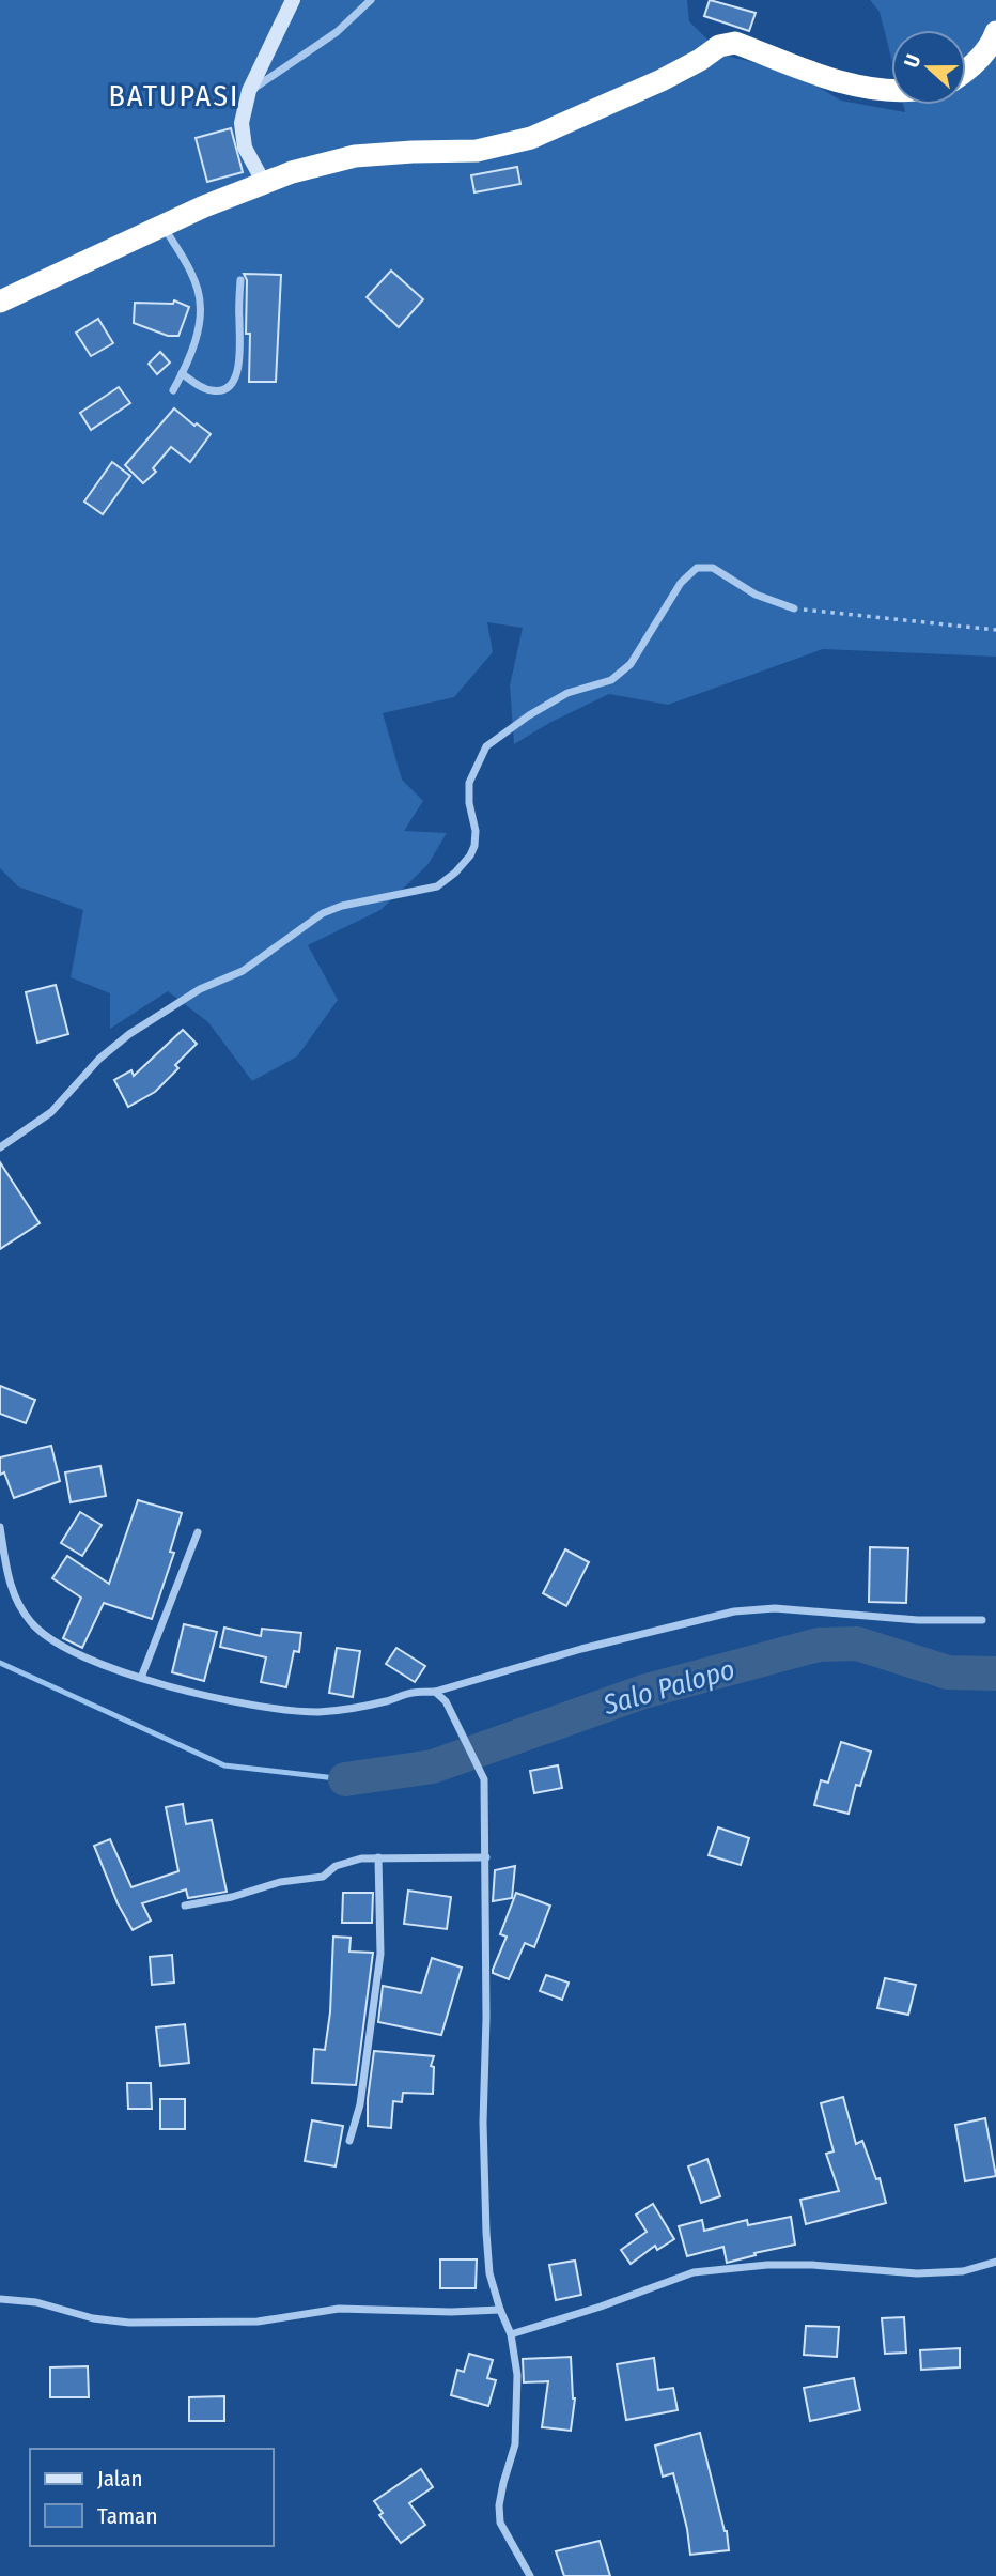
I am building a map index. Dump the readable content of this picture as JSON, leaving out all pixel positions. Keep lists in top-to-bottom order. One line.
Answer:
{"districts":["BATUPASI"],"water":["Salo Palopo"],"legend":["Jalan","Taman"],"north":"left"}
